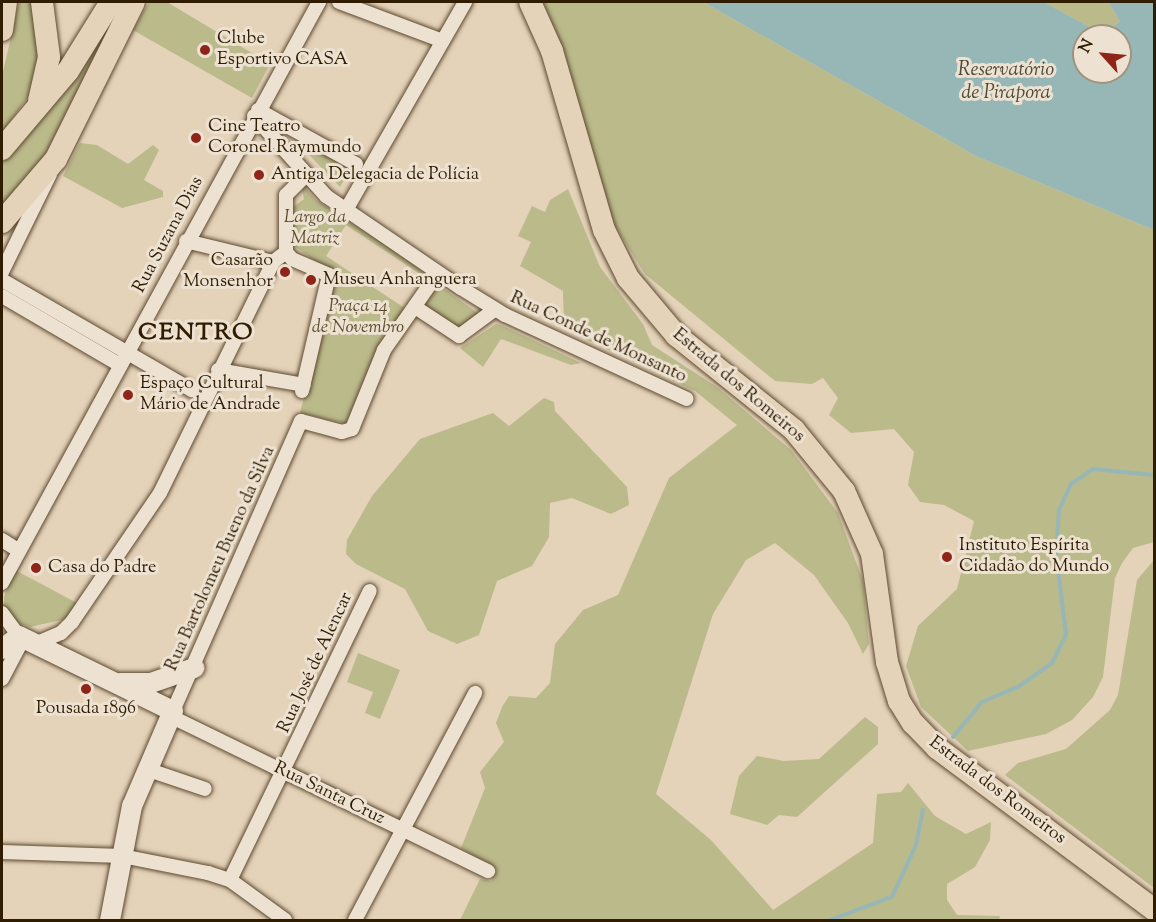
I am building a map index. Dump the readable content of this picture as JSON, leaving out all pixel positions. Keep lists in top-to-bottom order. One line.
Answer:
{"streets":{"main road":["Estrada dos Romeiros","Rua Santa Cruz"],"street":["Rua Suzana Dias","Rua Conde de Monsanto","Rua Bartolomeu Bueno da Silva","Rua José de Alencar"]},"crossings":[["Rua Bartolomeu Bueno da Silva","Rua Santa Cruz"],["Rua José de Alencar","Rua Santa Cruz"]],"districts":["CENTRO"],"water":["Reservatório de Pirapora"],"parks":["Largo da Matriz","Praça 14 de Novembro"],"places":["Clube Esportivo CASA","Cine Teatro Coronel Raymundo","Antiga Delegacia de Polícia","Casarão Monsenhor","Museu Anhanguera","Espaço Cultural Mário de Andrade","Instituto Espírita Cidadão do Mundo","Casa do Padre","Pousada 1896"],"north":"top left"}
